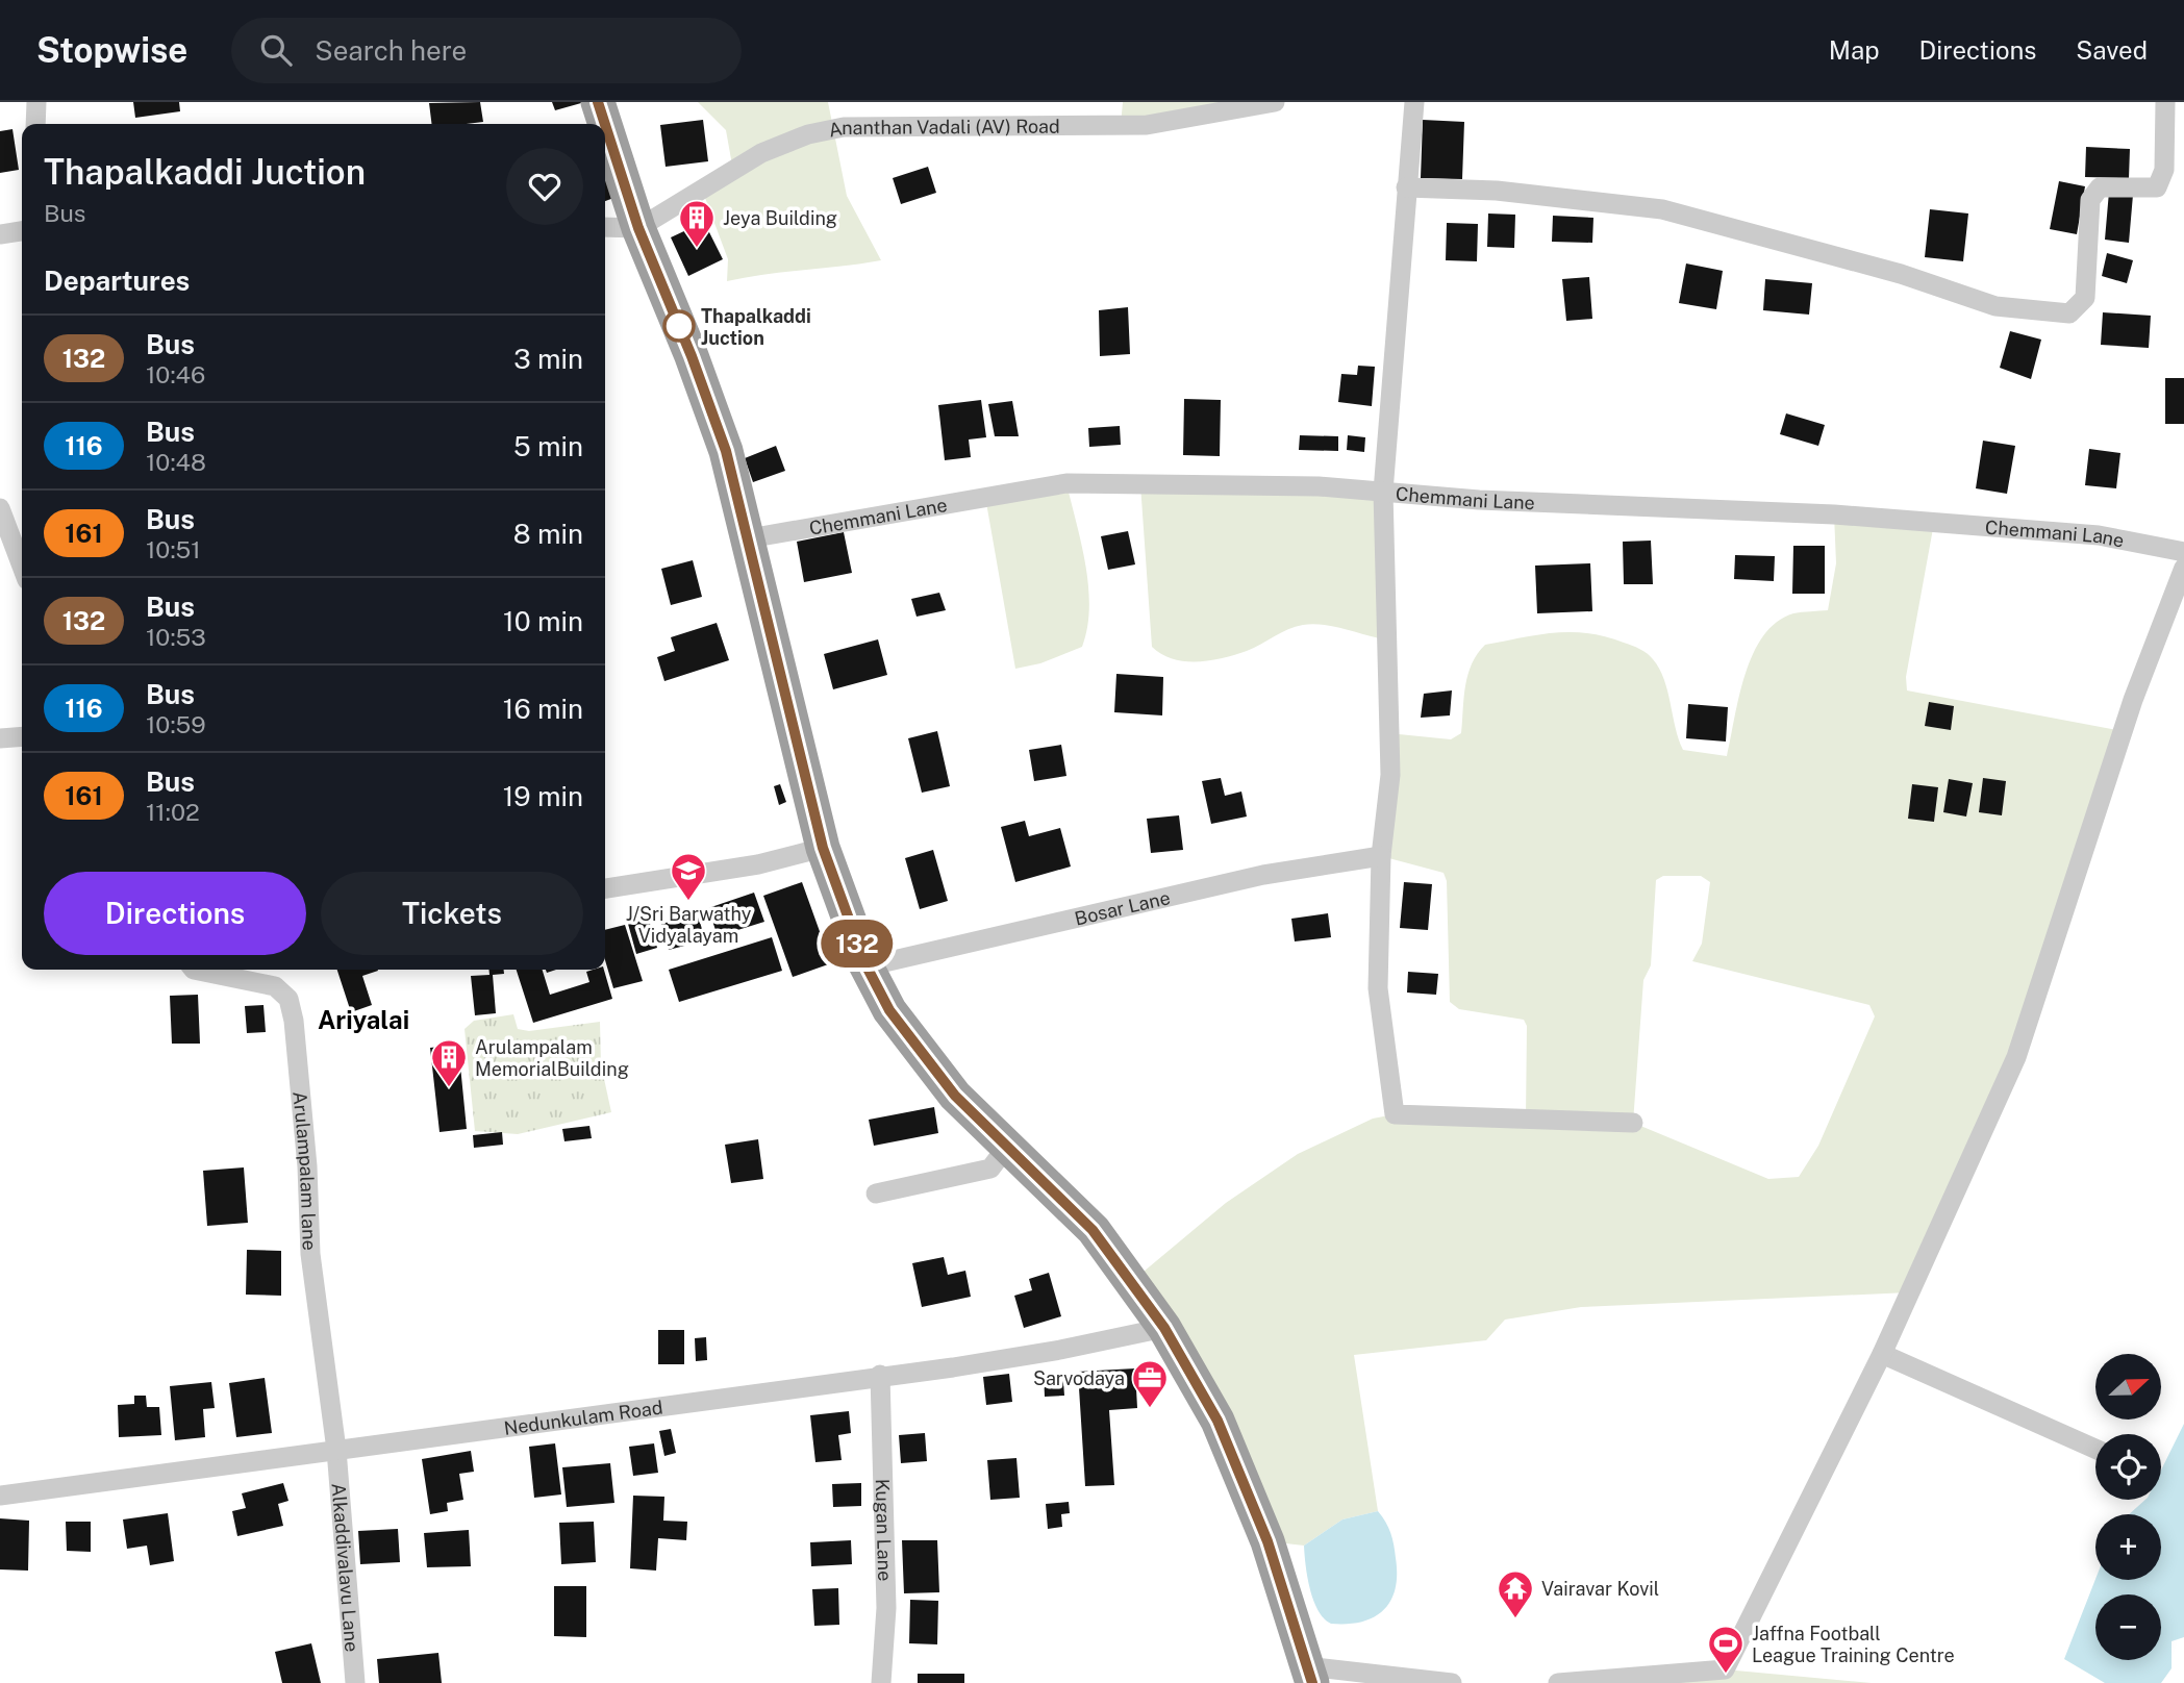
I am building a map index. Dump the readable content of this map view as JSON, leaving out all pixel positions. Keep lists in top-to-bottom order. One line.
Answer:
{"streets":{"street":["Ananthan Vadali (AV) Road","Chemmani Lane","Bosar Lane","Arulampalam lane","Nedunkulam Road","Kugan Lane","Alkaddivalavu Lane"]},"crossings":[["Arulampalam lane","Nedunkulam Road"],["Arulampalam lane","Alkaddivalavu Lane"],["Nedunkulam Road","Kugan Lane"],["Nedunkulam Road","Alkaddivalavu Lane"]],"districts":["Ariyalai"],"places":{"building":["Jeya Building","Arulampalam MemorialBuilding"],"other":["Thapalkaddi Juction"],"school or university":["J/Sri Barwathy Vidyalayam"],"office":["Sarvodaya"],"temple":["Vairavar Kovil"],"sports":["Jaffna Football League Training Centre"]},"lines":["bus line 132"],"north":"right","page":{"header":"Stopwise","search":"Search here","nav":["Map","Directions","Saved"],"on_map":"132","heading":[["Thapalkaddi Juction","Bus"],"Departures"],"list":[{"mark":"132","name":"Bus","note":"10:46","value":"3 min"},{"mark":"116","name":"Bus","note":"10:48","value":"5 min"},{"mark":"161","name":"Bus","note":"10:51","value":"8 min"},{"mark":"132","name":"Bus","note":"10:53","value":"10 min"},{"mark":"116","name":"Bus","note":"10:59","value":"16 min"},{"mark":"161","name":"Bus","note":"11:02","value":"19 min"}],"buttons":["Directions","Tickets"],"map_buttons":["+","−"]}}
